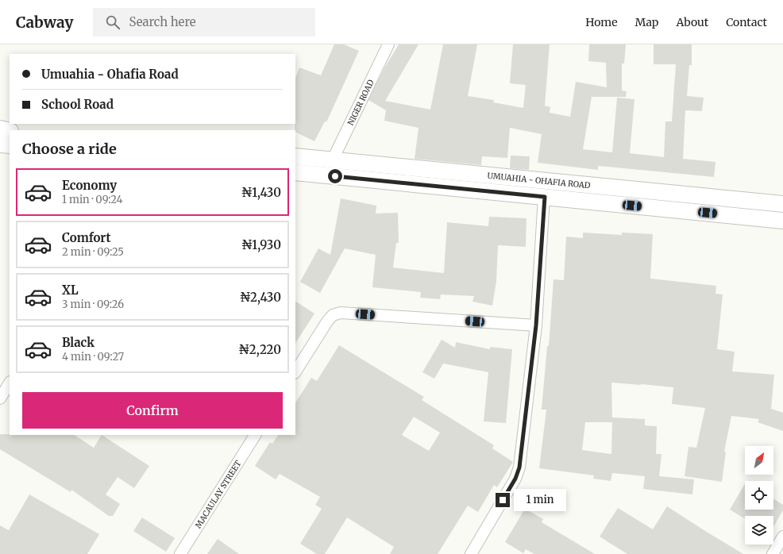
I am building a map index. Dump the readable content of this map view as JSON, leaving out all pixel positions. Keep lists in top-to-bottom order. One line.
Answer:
{"streets":{"main road":["UMUAHIA - OHAFIA ROAD"],"street":["NIGER ROAD","MACAULAY STREET"]},"crossings":[["NIGER ROAD","UMUAHIA - OHAFIA ROAD"]],"north":"top right","page":{"header":"Cabway","search":"Search here","nav":["Home","Map","About","Contact"],"banner":["Umuahia - Ohafia Road","School Road"],"heading":"Choose a ride","list":[{"name":"Economy","note":"1 min · 09:24","value":"₦1,430"},{"name":"Comfort","note":"2 min · 09:25","value":"₦1,930"},{"name":"XL","note":"3 min · 09:26","value":"₦2,430"},{"name":"Black","note":"4 min · 09:27","value":"₦2,220"}],"buttons":"Confirm","bubble":"1 min"}}
